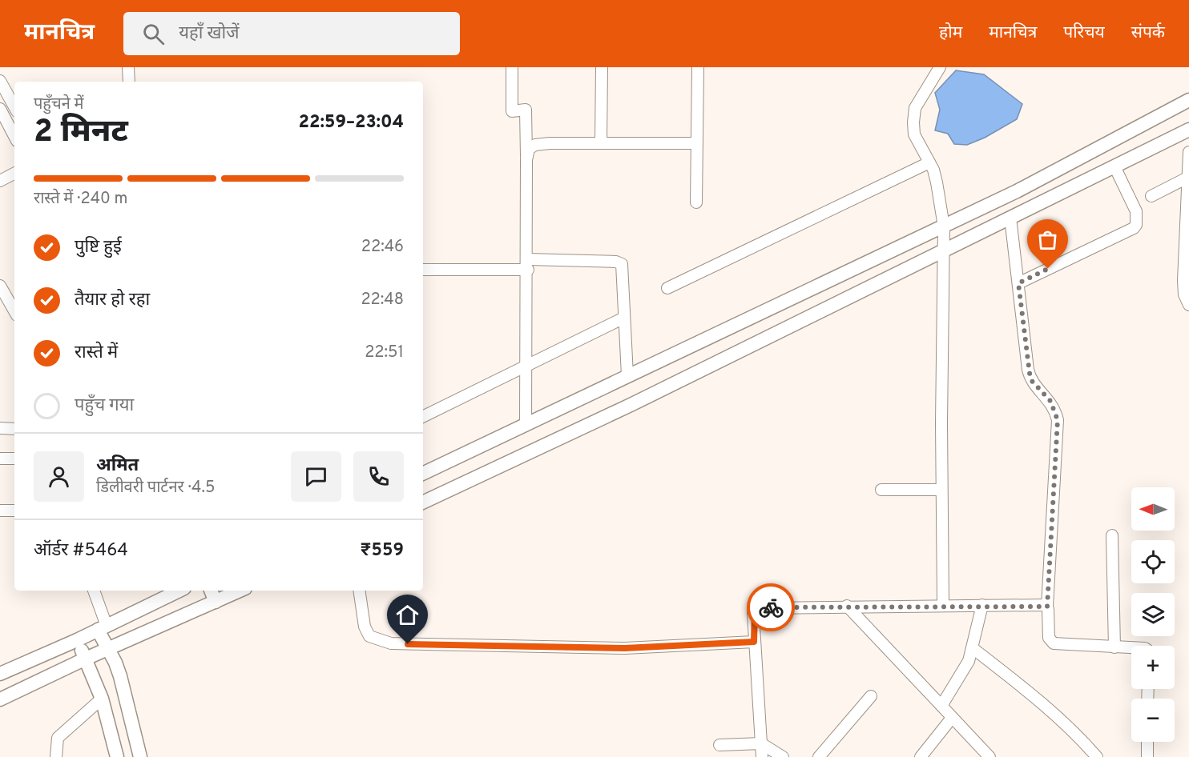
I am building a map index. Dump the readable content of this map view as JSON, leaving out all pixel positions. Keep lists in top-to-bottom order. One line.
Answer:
{"north":"left","page":{"header":"मानचित्र","search":"यहाँ खोजें","nav":["होम","मानचित्र","परिचय","संपर्क"],"heading":["2 मिनट","पहुँचने में","22:59–23:04"],"panel":["अमित","डिलीवरी पार्टनर · 4.5","ऑर्डर #5464","₹559"],"bar":"रास्ते में · 240 m","list":[["पुष्टि हुई","22:46"],["तैयार हो रहा","22:48"],["रास्ते में","22:51"],"पहुँच गया"],"map_buttons":["+","−"]}}
